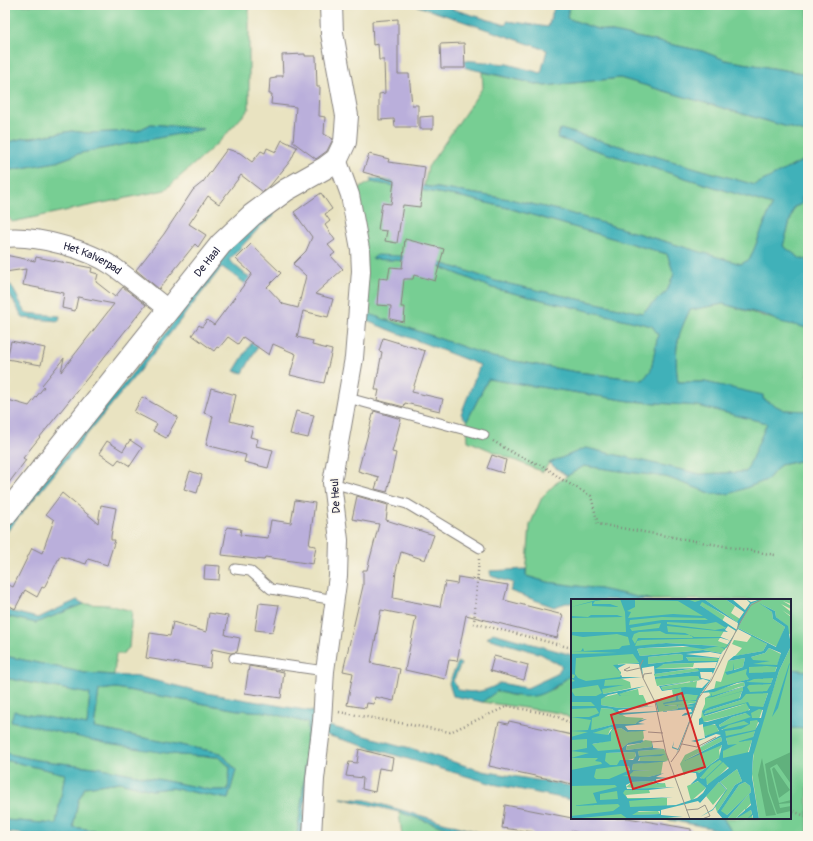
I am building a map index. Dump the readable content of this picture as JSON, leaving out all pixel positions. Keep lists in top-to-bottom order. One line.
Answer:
{"streets":{"street":["Het Kalverpad","De Haal","De Heul"]},"crossings":[["Het Kalverpad","De Haal"],["De Haal","De Heul"]]}
